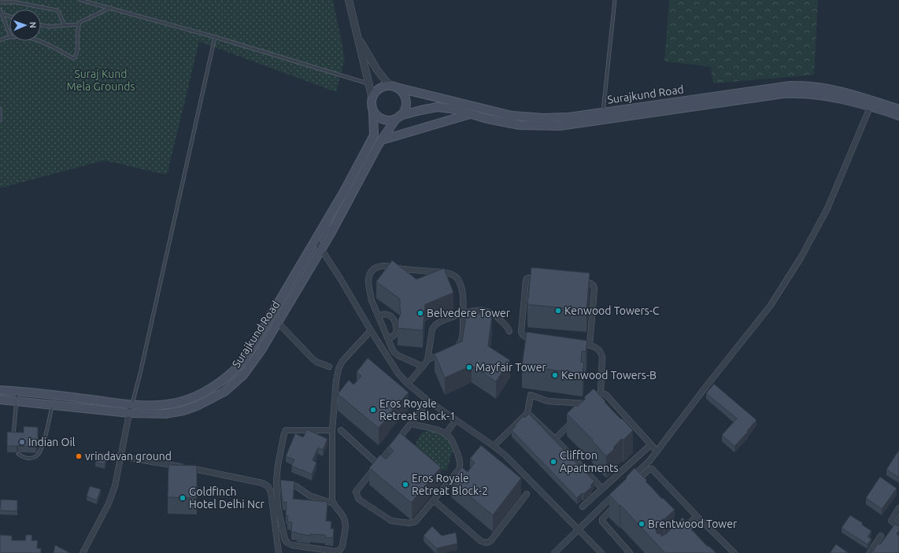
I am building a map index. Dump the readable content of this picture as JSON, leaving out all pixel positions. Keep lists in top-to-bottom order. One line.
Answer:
{"streets":{"main road":["Surajkund Road"]},"parks":["Suraj Kund Mela Grounds"],"places":["Kenwood Towers-C","Belvedere Tower","Mayfair Tower","Kenwood Towers-B","Eros Royale Retreat Block-1","Indian Oil","vrindavan ground","Cliffton Apartments","Eros Royale Retreat Block-2","Goldfinch Hotel Delhi Ncr","Brentwood Tower"],"north":"right"}
